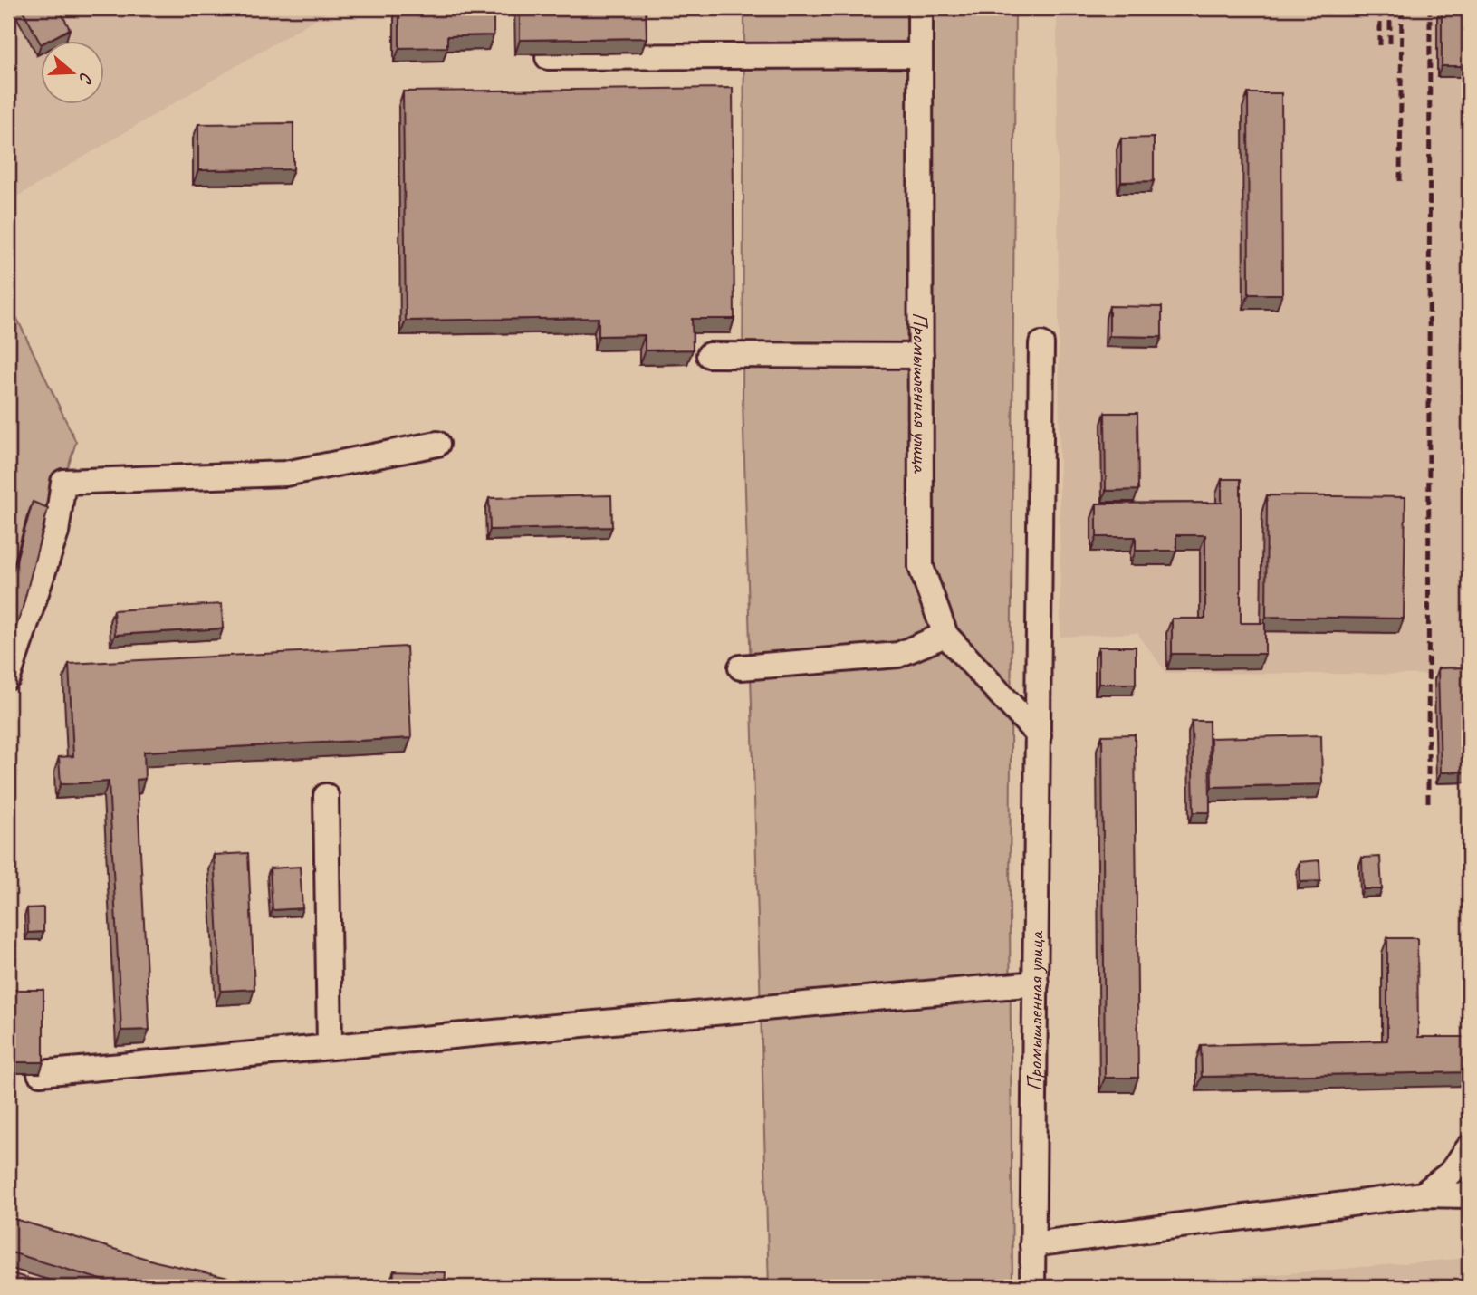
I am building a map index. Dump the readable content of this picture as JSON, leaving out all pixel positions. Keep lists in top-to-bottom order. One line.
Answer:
{"streets":{"street":["Промышленная улица"]},"north":"right"}
